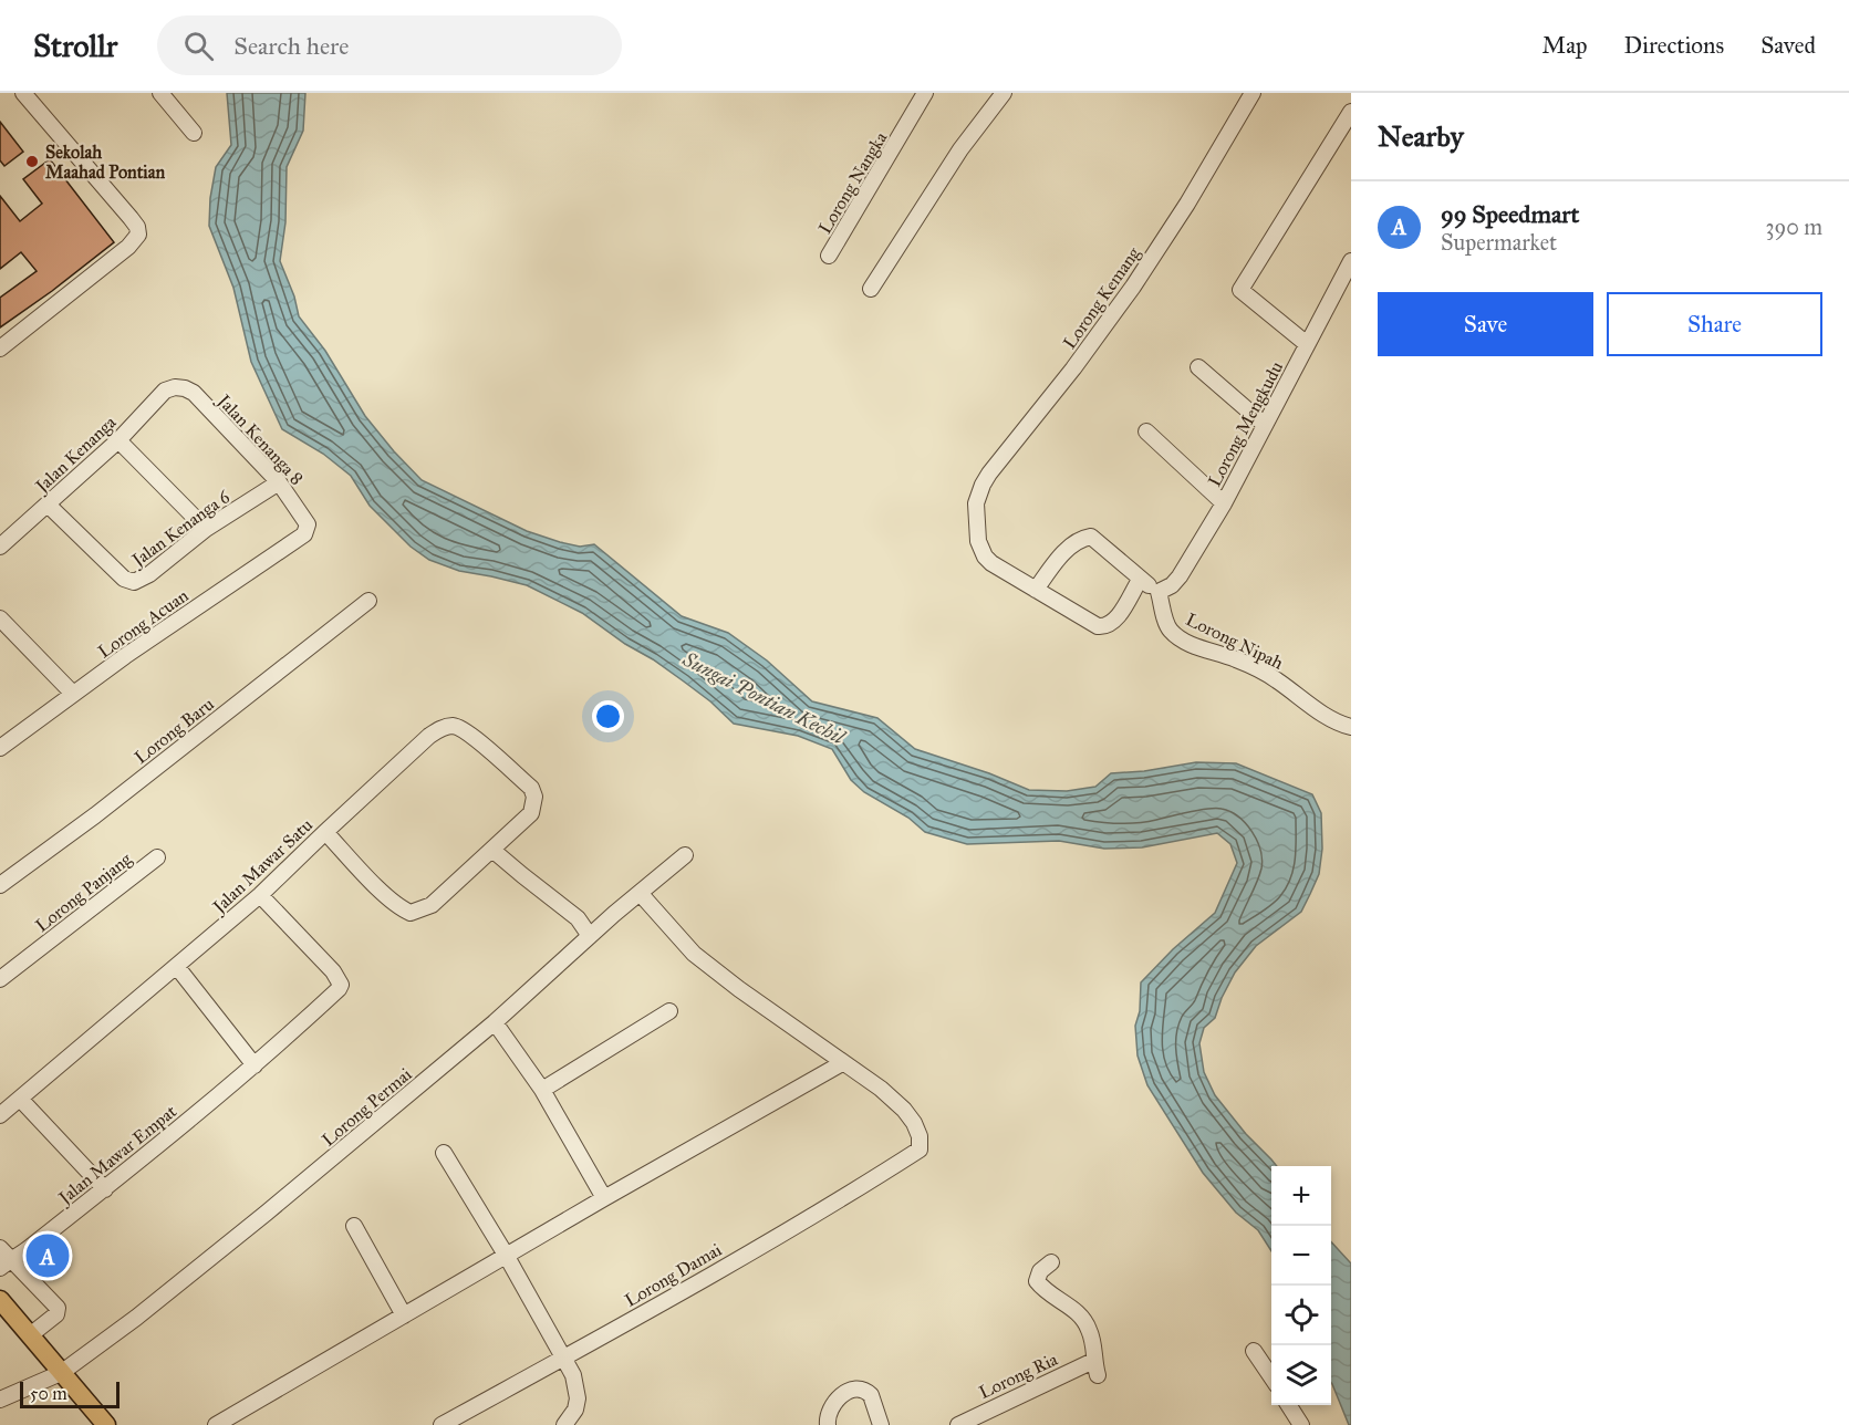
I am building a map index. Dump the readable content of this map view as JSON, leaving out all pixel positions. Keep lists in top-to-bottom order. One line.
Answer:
{"streets":{"street":["Lorong Nangka","Lorong Kemang","Lorong Mengkudu","Jalan Kenanga 8","Jalan Kenanga","Jalan Kenanga 6","Lorong Acuan","Lorong Nipah","Lorong Baru","Jalan Mawar Satu","Lorong Panjang","Lorong Permai","Jalan Mawar Empat","Lorong Damai","Lorong Ria"]},"crossings":[["Lorong Mengkudu","Lorong Nipah"],["Jalan Kenanga 8","Jalan Kenanga"],["Jalan Kenanga 8","Jalan Kenanga 6"],["Jalan Kenanga 8","Lorong Acuan"],["Jalan Kenanga","Jalan Kenanga 6"],["Jalan Mawar Satu","Jalan Mawar Empat"]],"water":["Sungai Pontian Kechil"],"places":["Sekolah Maahad Pontian"],"scale_bar":"50 m","page":{"header":"Strollr","search":"Search here","nav":["Map","Directions","Saved"],"heading":"Nearby","list":[{"mark":"A","name":"99 Speedmart","note":"Supermarket","value":"390 m"}],"buttons":["Save","Share"],"map_buttons":["+","−"],"pins":"A","scale":"50 m"}}
